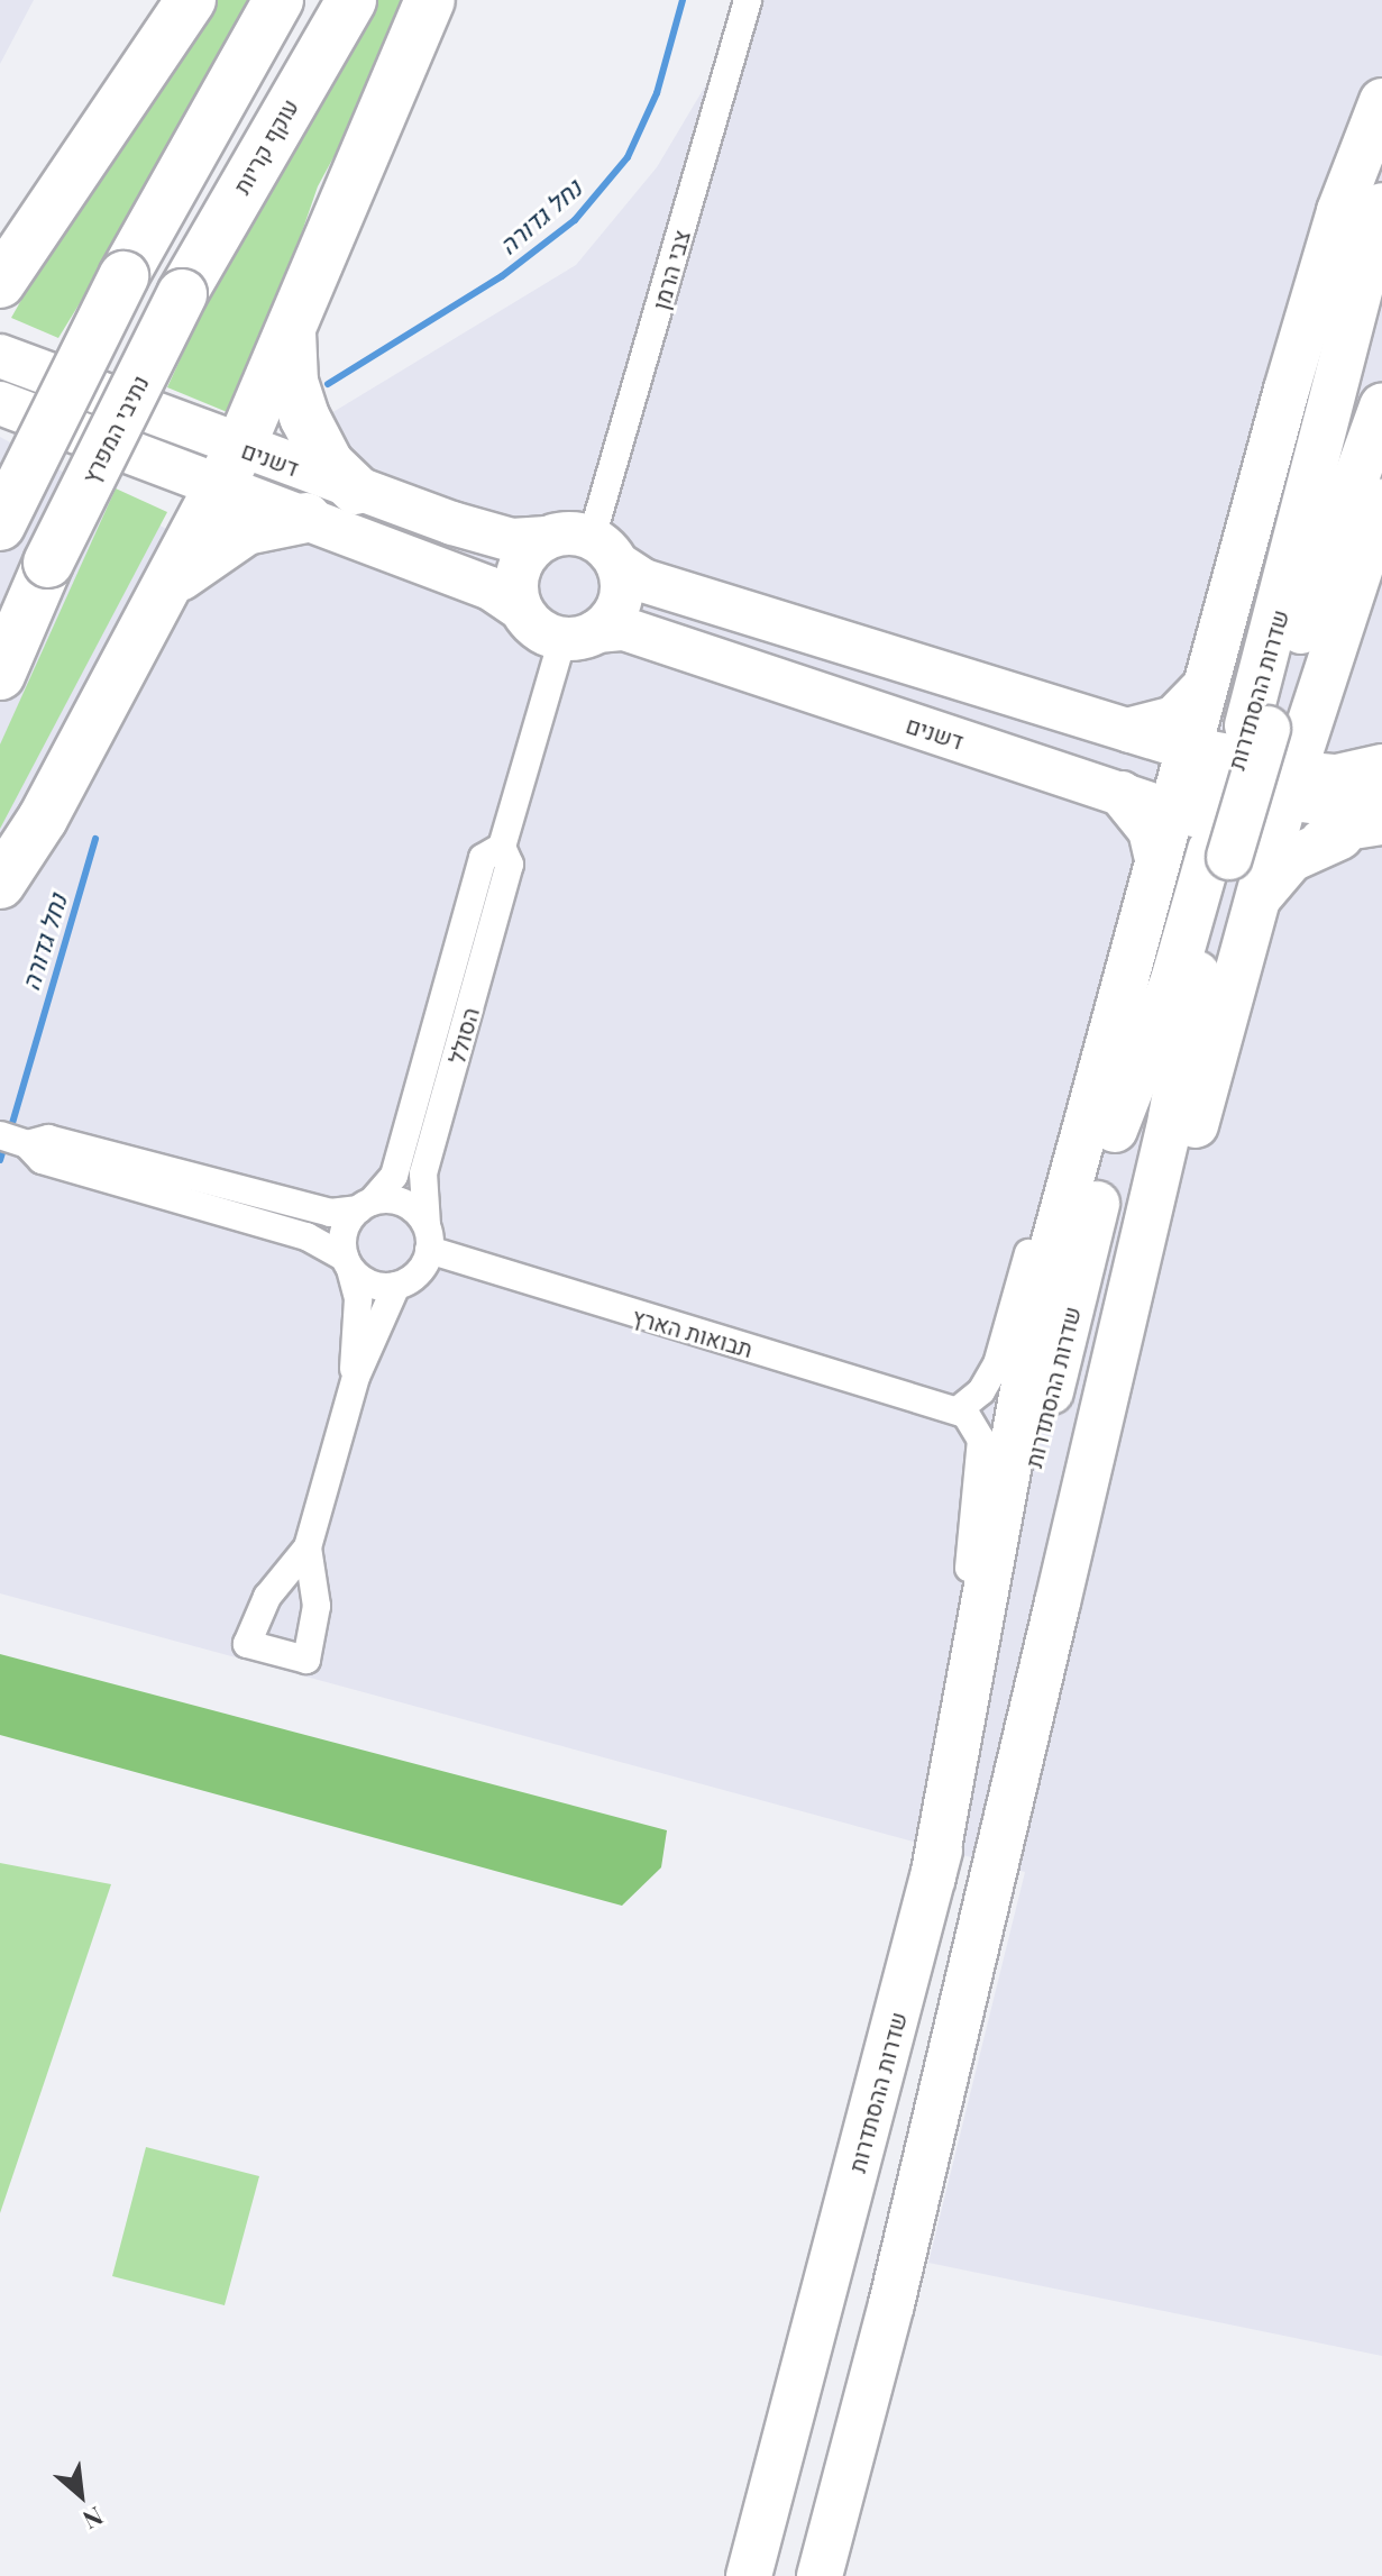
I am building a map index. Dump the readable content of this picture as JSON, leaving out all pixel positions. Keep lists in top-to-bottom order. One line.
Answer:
{"streets":{"highway":["עוקף קריות","נתיבי המפרץ","שדרות ההסתדרות"],"main road":["דשנים"],"street":["צבי הרמן","הסולל","תבואות הארץ"]},"crossings":[["עוקף קריות","נתיבי המפרץ"],["צבי הרמן","דשנים"],["צבי הרמן","הסולל"],["דשנים","הסולל"],["הסולל","תבואות הארץ"]],"water":["נחל גדורה"],"north":"bottom right"}
